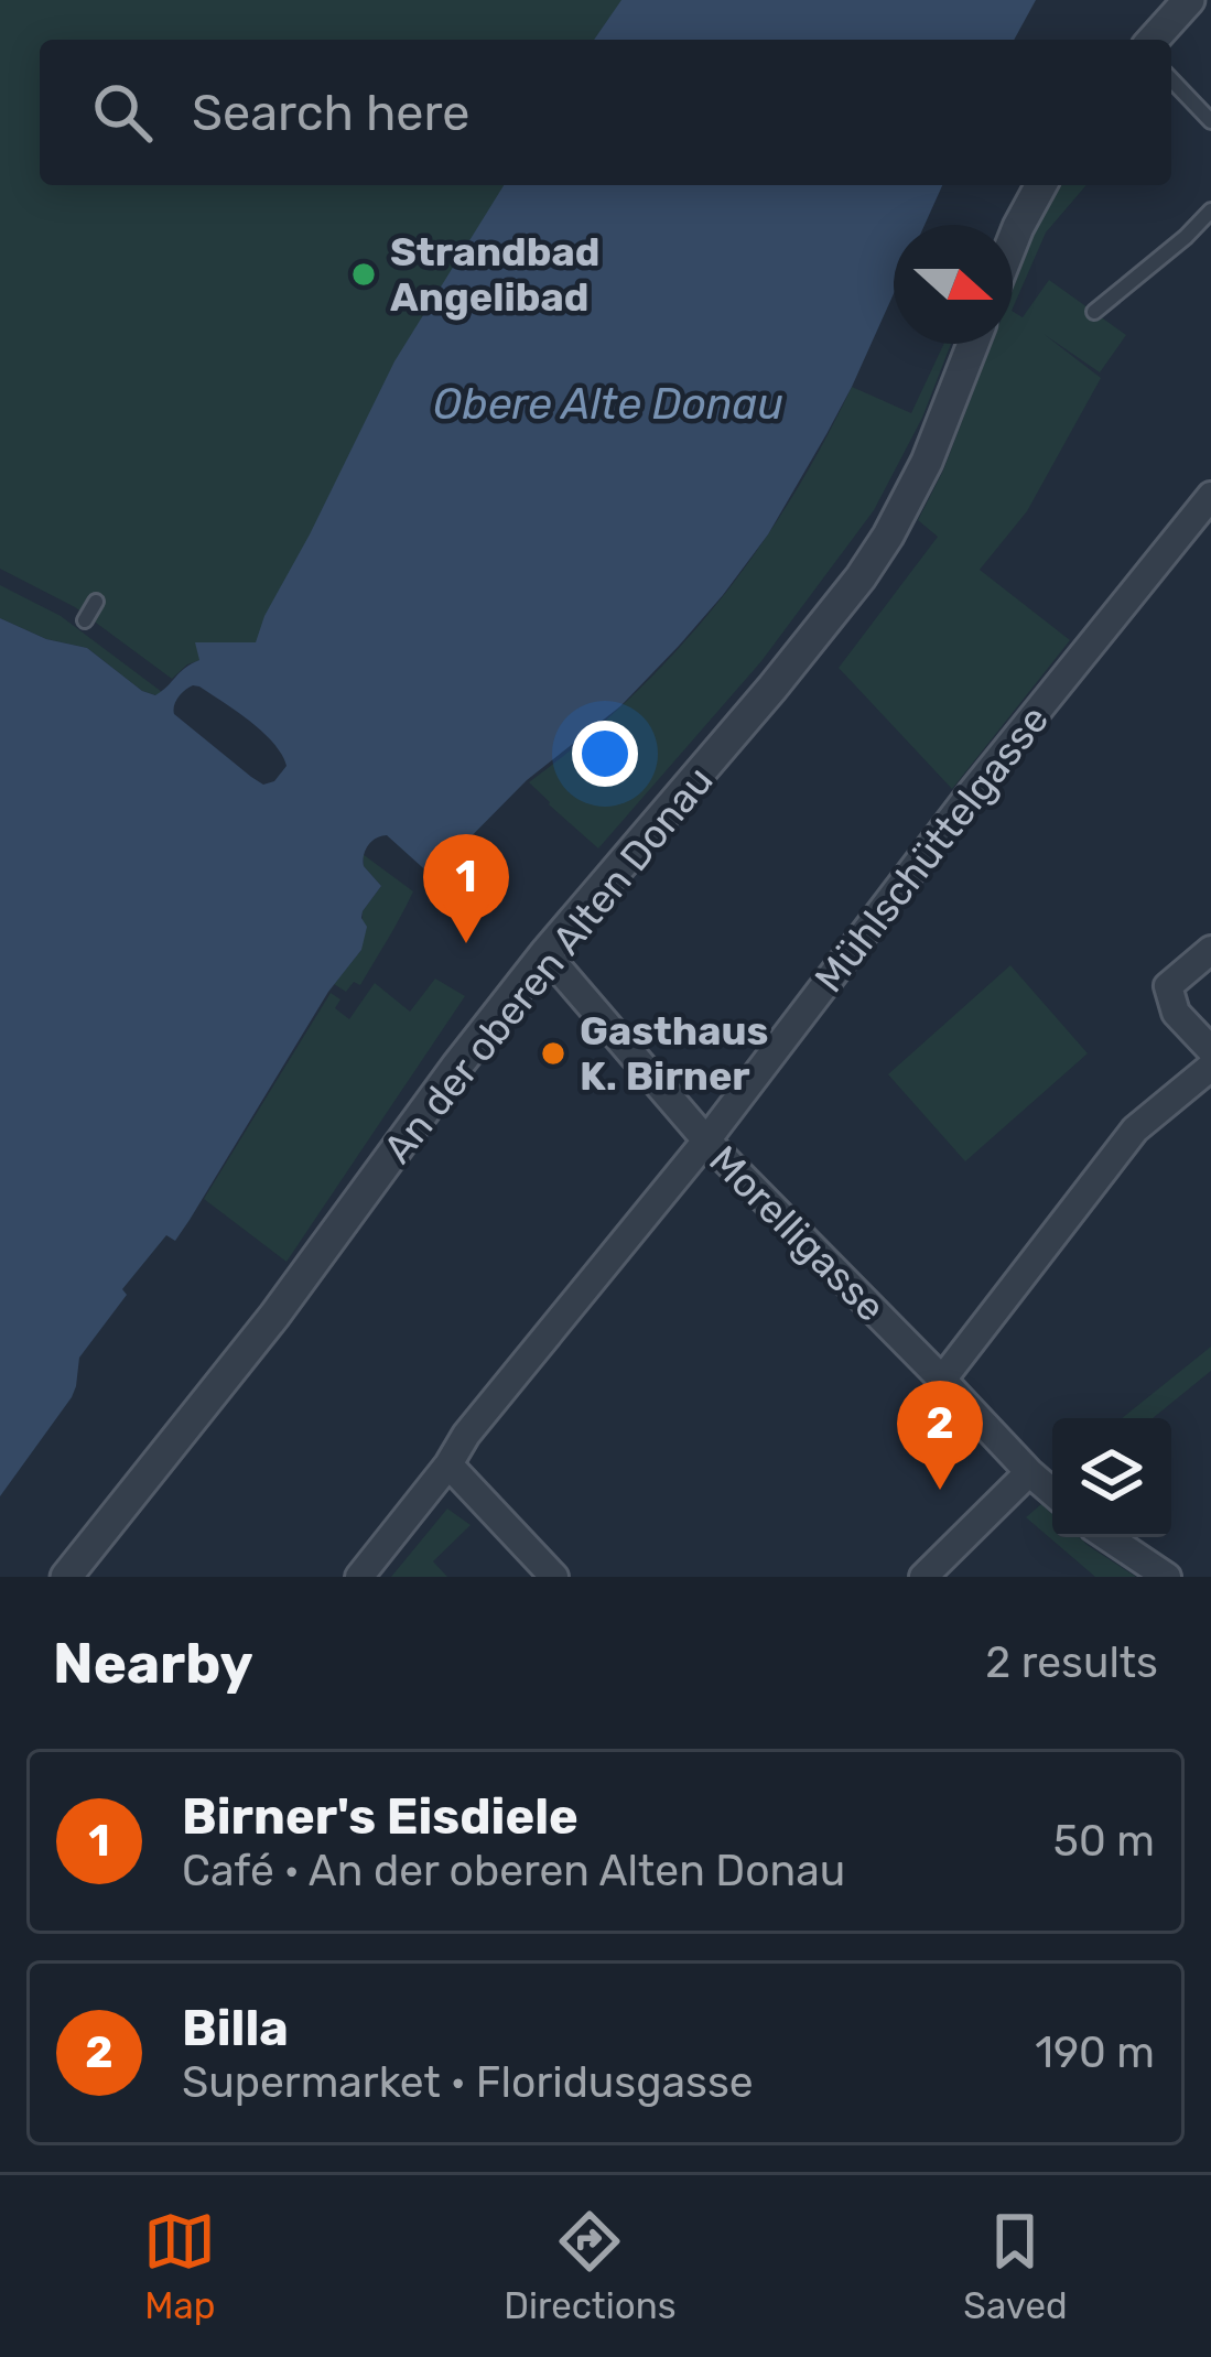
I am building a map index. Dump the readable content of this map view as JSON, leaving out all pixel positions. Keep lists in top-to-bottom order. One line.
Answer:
{"streets":{"street":["Mühlschüttelgasse","An der oberen Alten Donau","Morelligasse"]},"crossings":[["Mühlschüttelgasse","Morelligasse"],["An der oberen Alten Donau","Morelligasse"]],"water":["Obere Alte Donau"],"places":["Strandbad Angelibad","Gasthaus K. Birner"],"north":"right","page":{"search":"Search here","pins":["1","2"],"heading":["Nearby","2 results"],"list":[{"mark":"1","name":"Birner's Eisdiele","note":"Café · An der oberen Alten Donau","value":"50 m"},{"mark":"2","name":"Billa","note":"Supermarket · Floridusgasse","value":"190 m"}],"nav":["Map","Directions","Saved"]}}
